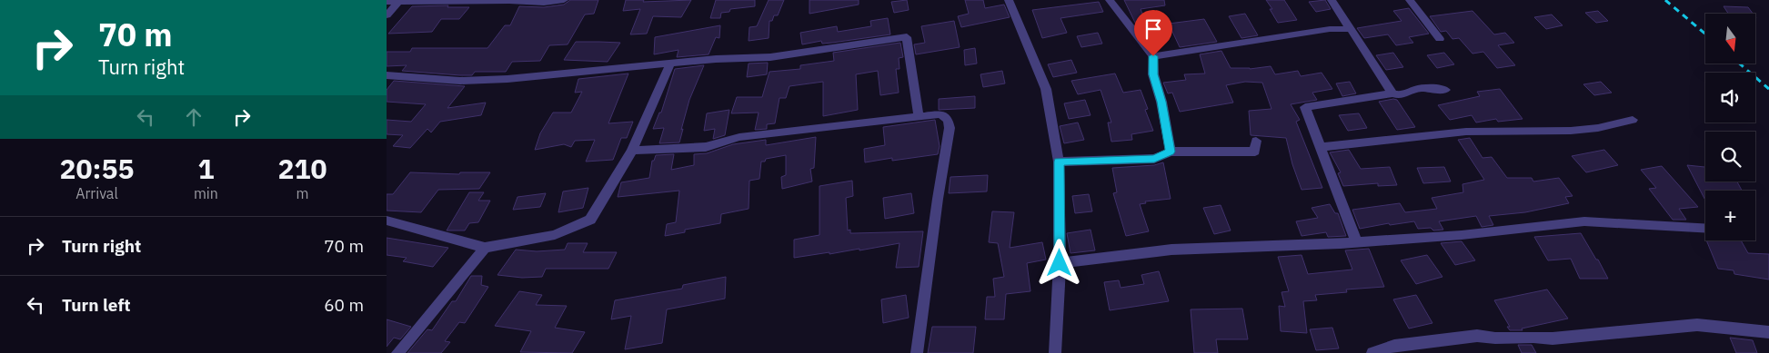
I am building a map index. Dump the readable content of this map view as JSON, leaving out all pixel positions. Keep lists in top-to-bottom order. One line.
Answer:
{"north":"bottom","page":{"turn":["70 m","Turn right"],"map_buttons":"+","eta":["20:55","Arrival","1","min","210","m"],"list":[{"name":"Turn right","value":"70 m"},{"name":"Turn left","value":"60 m"}]}}
